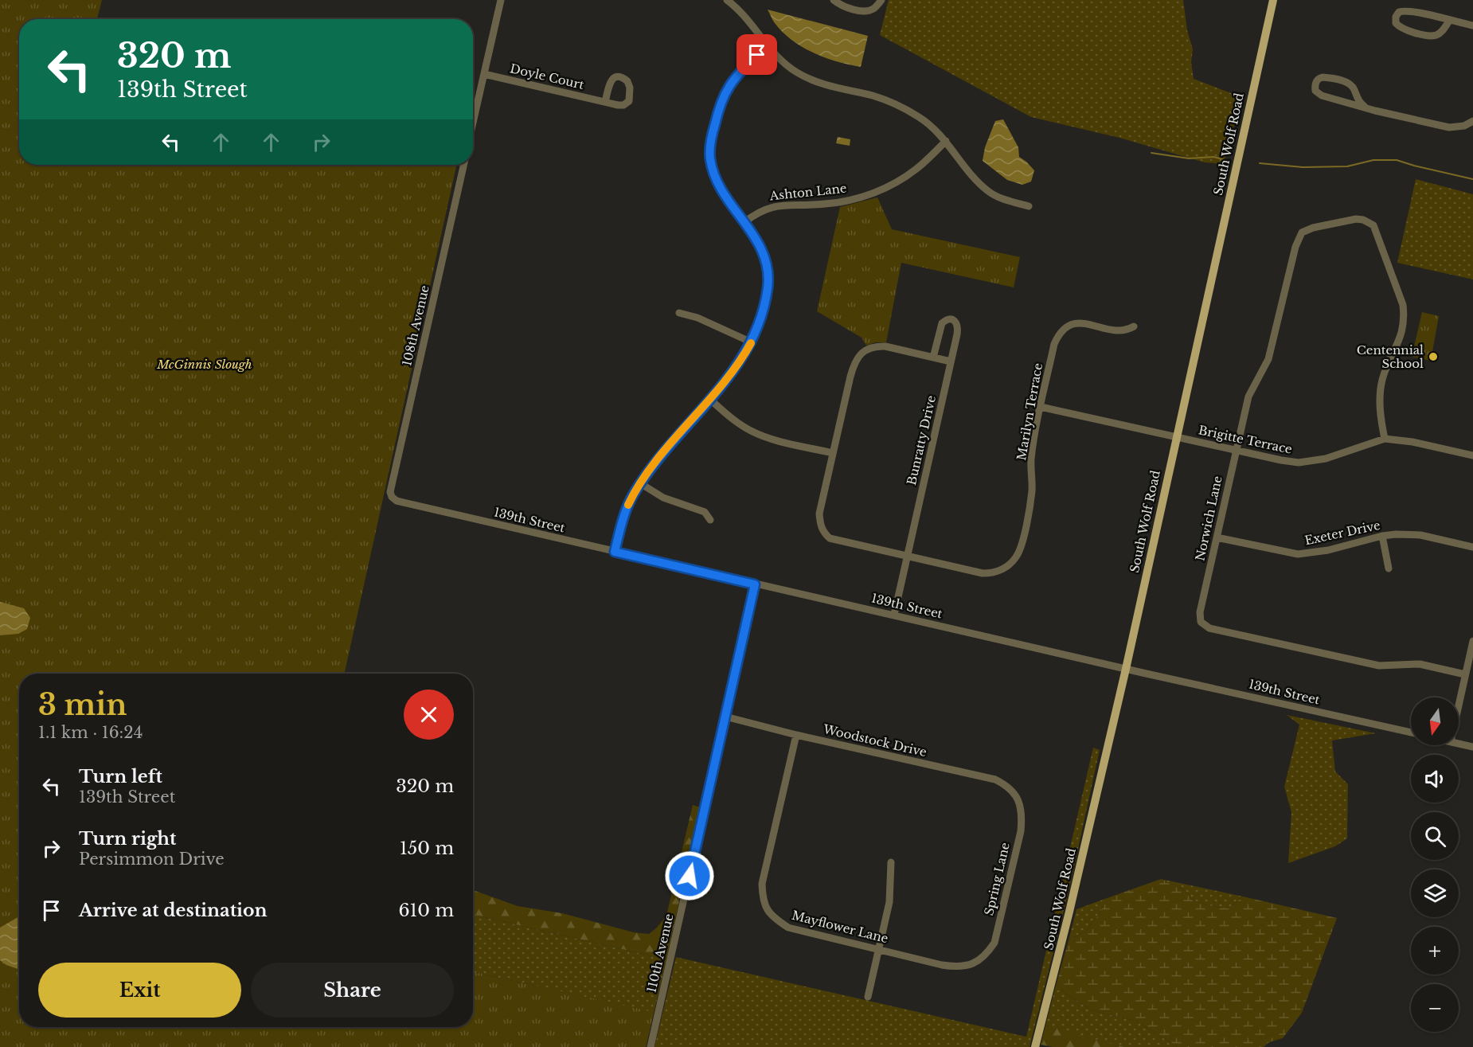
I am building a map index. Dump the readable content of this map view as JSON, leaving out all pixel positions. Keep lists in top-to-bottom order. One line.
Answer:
{"streets":{"main road":["South Wolf Road"],"street":["Doyle Court","Ashton Lane","108th Avenue","Marilyn Terrace","Brigitte Terrace","Bunratty Drive","Norwich Lane","139th Street","Exeter Drive","Woodstock Drive","Spring Lane","Mayflower Lane","110th Avenue"]},"crossings":[["South Wolf Road","Brigitte Terrace"],["South Wolf Road","139th Street"],["108th Avenue","139th Street"],["Marilyn Terrace","Brigitte Terrace"],["Marilyn Terrace","Bunratty Drive"],["Brigitte Terrace","Norwich Lane"],["Bunratty Drive","139th Street"],["Norwich Lane","Exeter Drive"],["139th Street","110th Avenue"],["Woodstock Drive","Spring Lane"],["Woodstock Drive","Mayflower Lane"],["Woodstock Drive","110th Avenue"],["Spring Lane","Mayflower Lane"]],"parks":["McGinnis Slough"],"places":["Centennial School"],"north":"bottom","page":{"turn":["320 m","139th Street"],"heading":["3 min","1.1 km · 16:24"],"map_buttons":["+","−"],"list":[{"name":"Turn left","note":"139th Street","value":"320 m"},{"name":"Turn right","note":"Persimmon Drive","value":"150 m"},{"name":"Arrive at destination","value":"610 m"}],"buttons":["Exit","Share"]}}
